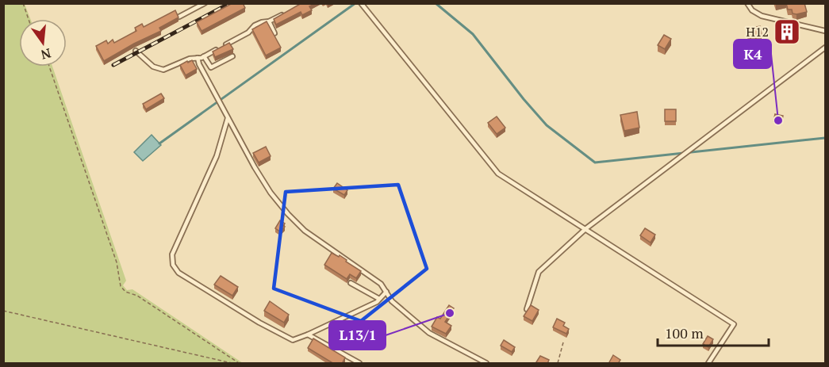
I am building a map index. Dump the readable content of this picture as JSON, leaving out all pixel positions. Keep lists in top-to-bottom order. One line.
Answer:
{"places":{"building":["H12"],"other":["K4","L13/1"]},"scale_bar":"100 m","north":"bottom"}
